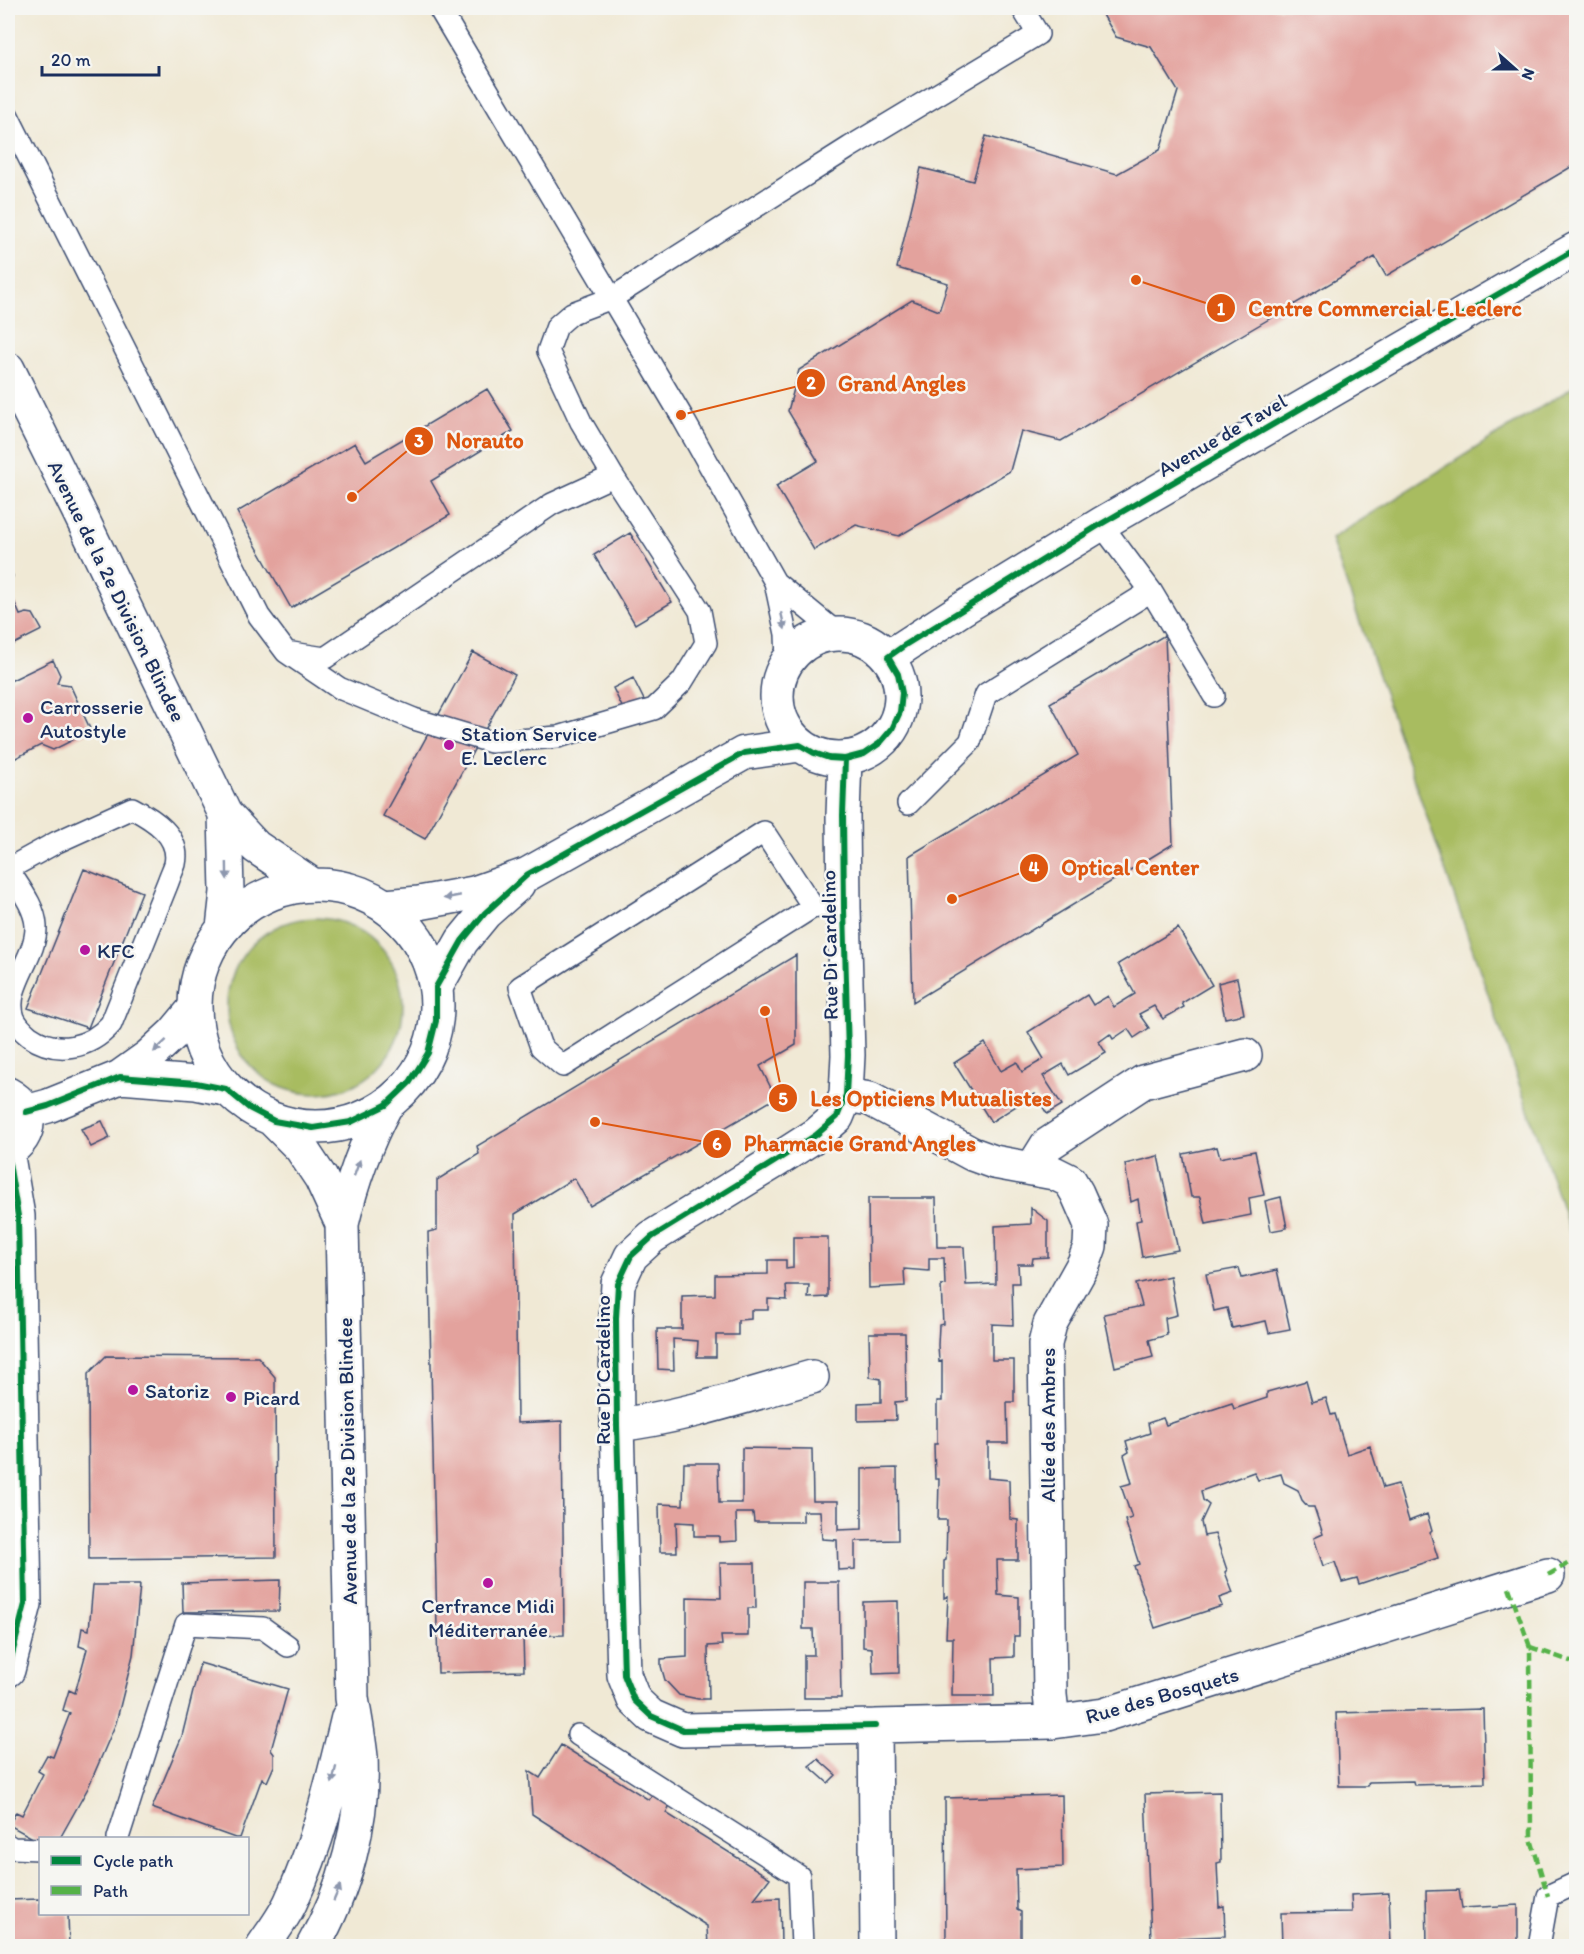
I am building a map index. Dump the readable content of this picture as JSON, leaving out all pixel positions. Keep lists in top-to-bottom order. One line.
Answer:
{"streets":{"street":["Avenue de Tavel","Avenue de la 2e Division Blindee","Rue Di Cardelino","Allée des Ambres","Rue des Bosquets"]},"crossings":[["Avenue de Tavel","Rue Di Cardelino"],["Rue Di Cardelino","Allée des Ambres"],["Rue Di Cardelino","Rue des Bosquets"],["Allée des Ambres","Rue des Bosquets"]],"places":["Centre Commercial E.Leclerc","Grand Angles","Norauto","Carrosserie Autostyle","Station Service E. Leclerc","Optical Center","KFC","Les Opticiens Mutualistes","Pharmacie Grand Angles","Satoriz","Picard","Cerfrance Midi Méditerranée"],"legend":["Cycle path","Path"],"scale_bar":"20 m","north":"right"}
